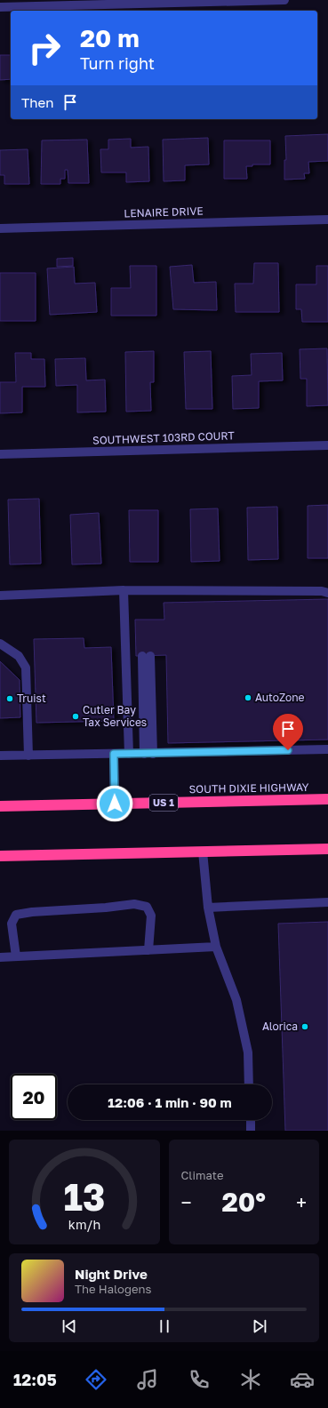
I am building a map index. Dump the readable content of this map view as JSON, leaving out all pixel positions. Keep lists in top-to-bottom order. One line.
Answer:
{"streets":{"highway":["SOUTH DIXIE HIGHWAY","US 1"],"street":["LENAIRE DRIVE","SOUTHWEST 103RD COURT"]},"places":["AutoZone","Truist","Cutler Bay Tax Services","Alorica"],"page":{"turn":["20 m","Turn right"],"then":"Then","limit":"20","trip":"12:06 · 1 min · 90 m","tile":"Climate","heat":["−","20°","+"],"song":["Night Drive","The Halogens"],"tabs":"12:05","gauge":["13","km/h"]}}
